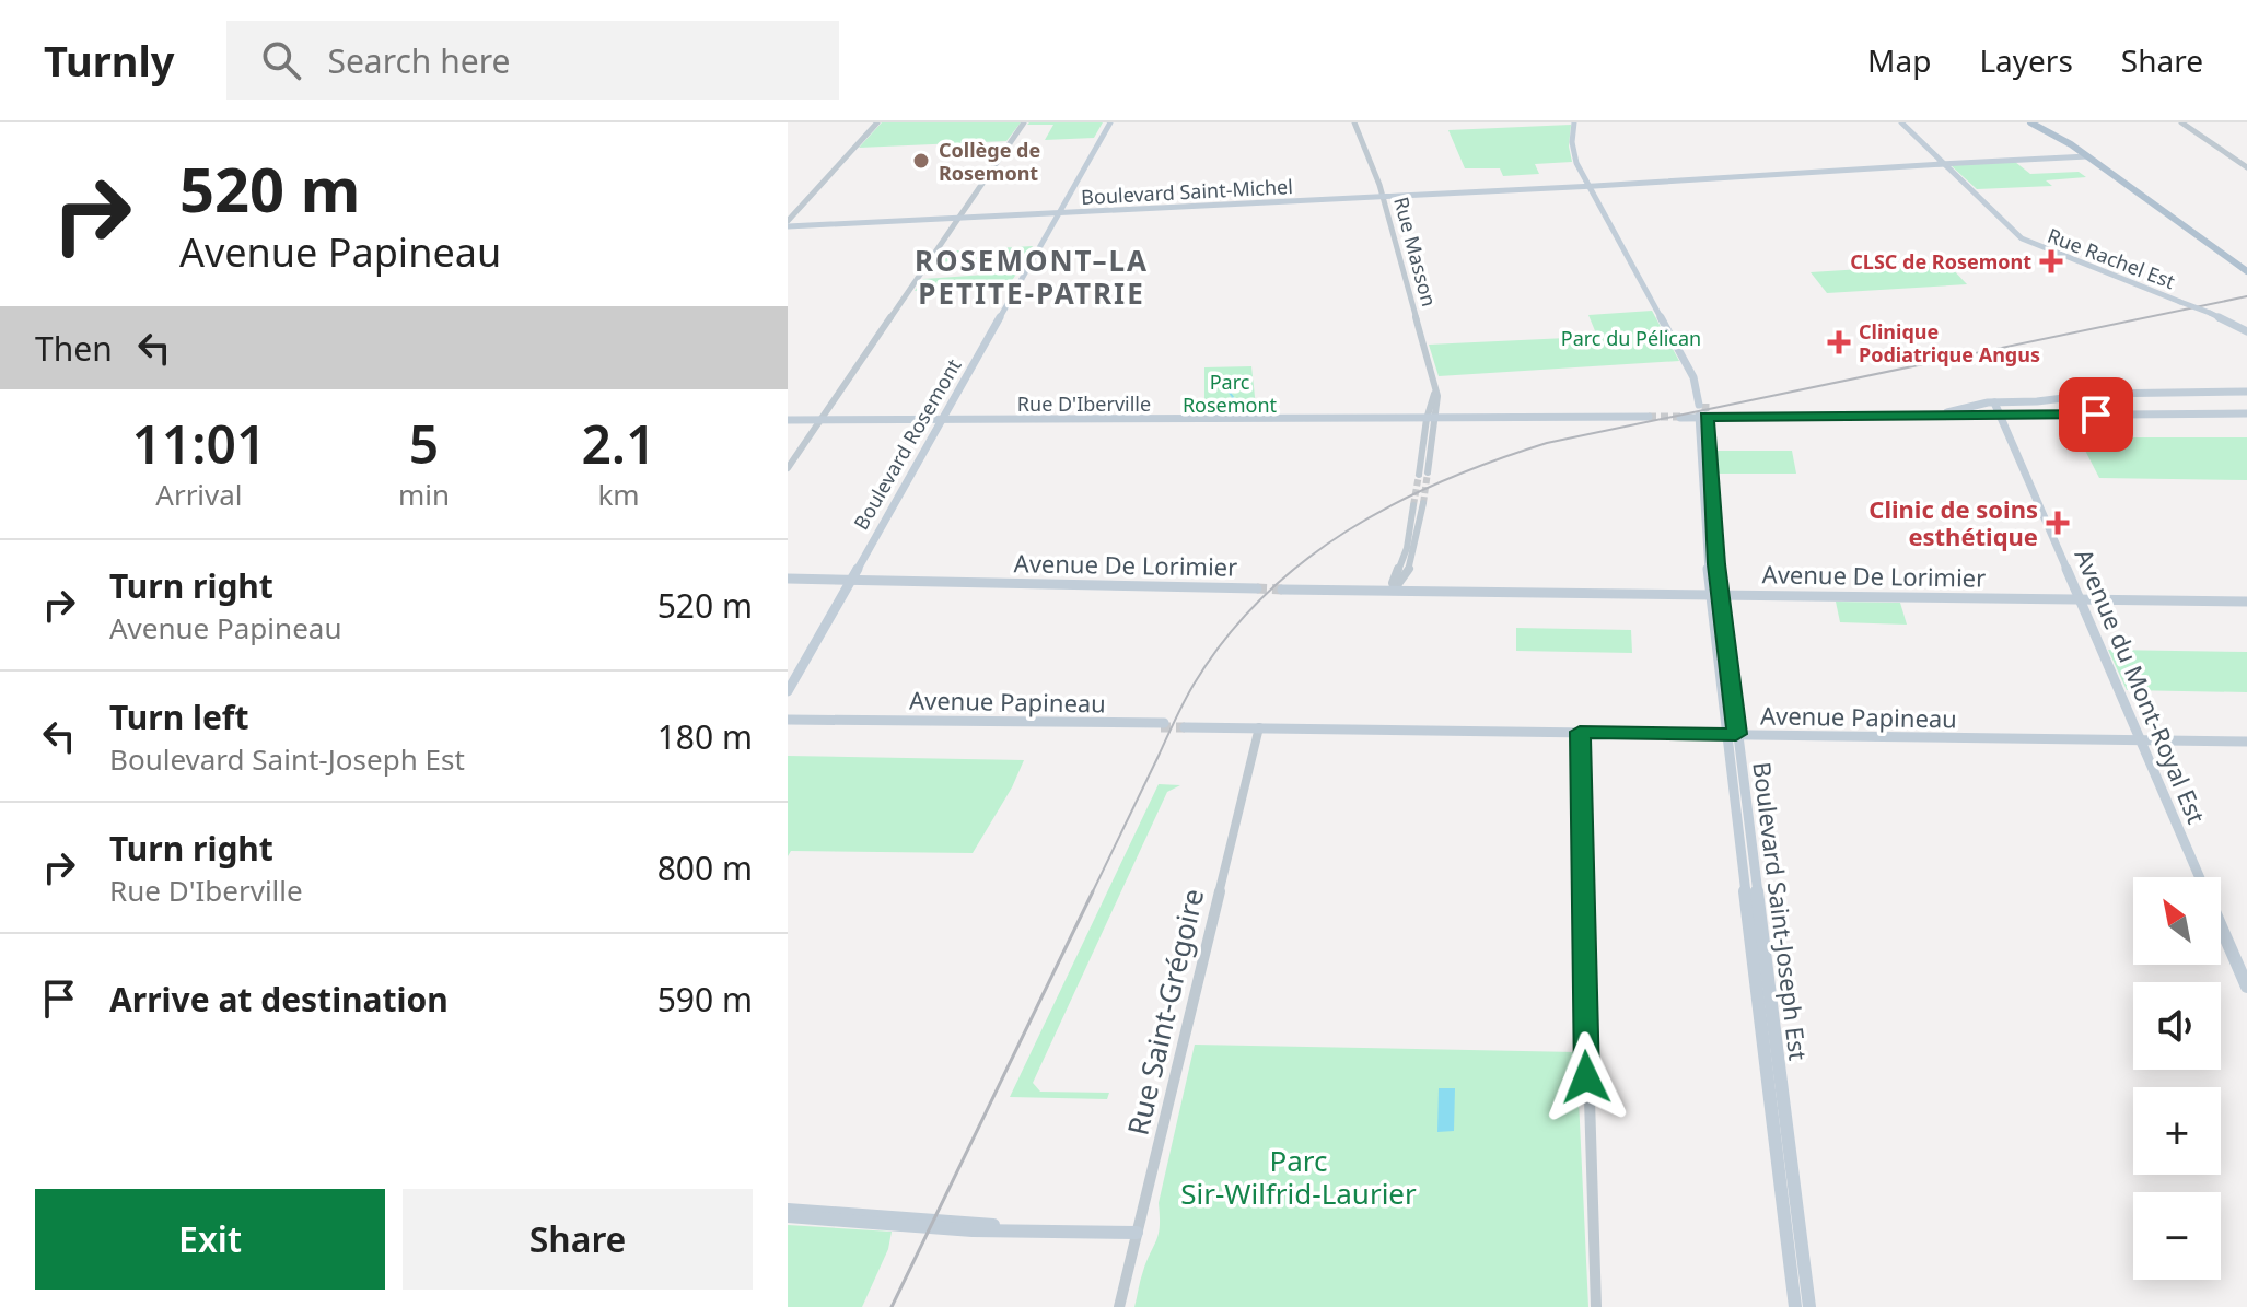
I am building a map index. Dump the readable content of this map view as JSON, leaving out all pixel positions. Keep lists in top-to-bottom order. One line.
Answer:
{"streets":{"main road":["Boulevard Saint-Michel","Rue Rachel Est","Rue D'Iberville","Boulevard Rosemont","Avenue De Lorimier","Avenue du Mont-Royal Est","Avenue Papineau","Boulevard Saint-Joseph Est"],"street":["Rue Masson","Rue Saint-Grégoire"]},"crossings":[["Boulevard Saint-Michel","Rue Masson"],["Boulevard Saint-Michel","Rue Rachel Est"],["Boulevard Saint-Michel","Boulevard Rosemont"],["Boulevard Saint-Michel","Boulevard Saint-Joseph Est"],["Rue Masson","Rue D'Iberville"],["Rue D'Iberville","Boulevard Rosemont"],["Boulevard Rosemont","Avenue De Lorimier"],["Avenue De Lorimier","Avenue du Mont-Royal Est"],["Avenue De Lorimier","Boulevard Saint-Joseph Est"],["Avenue du Mont-Royal Est","Avenue Papineau"],["Avenue Papineau","Boulevard Saint-Joseph Est"],["Avenue Papineau","Rue Saint-Grégoire"]],"districts":["ROSEMONT–LA PETITE-PATRIE"],"parks":["Parc du Pélican","Parc Rosemont","Parc Sir-Wilfrid-Laurier"],"places":{"other":["Collège de Rosemont"],"health":["CLSC de Rosemont","Clinique Podiatrique Angus","Clinic de soins esthétique"]},"north":"top left","page":{"header":"Turnly","search":"Search here","nav":["Map","Layers","Share"],"turn":["520 m","Avenue Papineau"],"then":"Then","eta":["11:01","Arrival","5","min","2.1","km"],"list":[{"name":"Turn right","note":"Avenue Papineau","value":"520 m"},{"name":"Turn left","note":"Boulevard Saint-Joseph Est","value":"180 m"},{"name":"Turn right","note":"Rue D'Iberville","value":"800 m"},{"name":"Arrive at destination","value":"590 m"}],"map_buttons":["+","−"],"buttons":["Exit","Share"]}}
